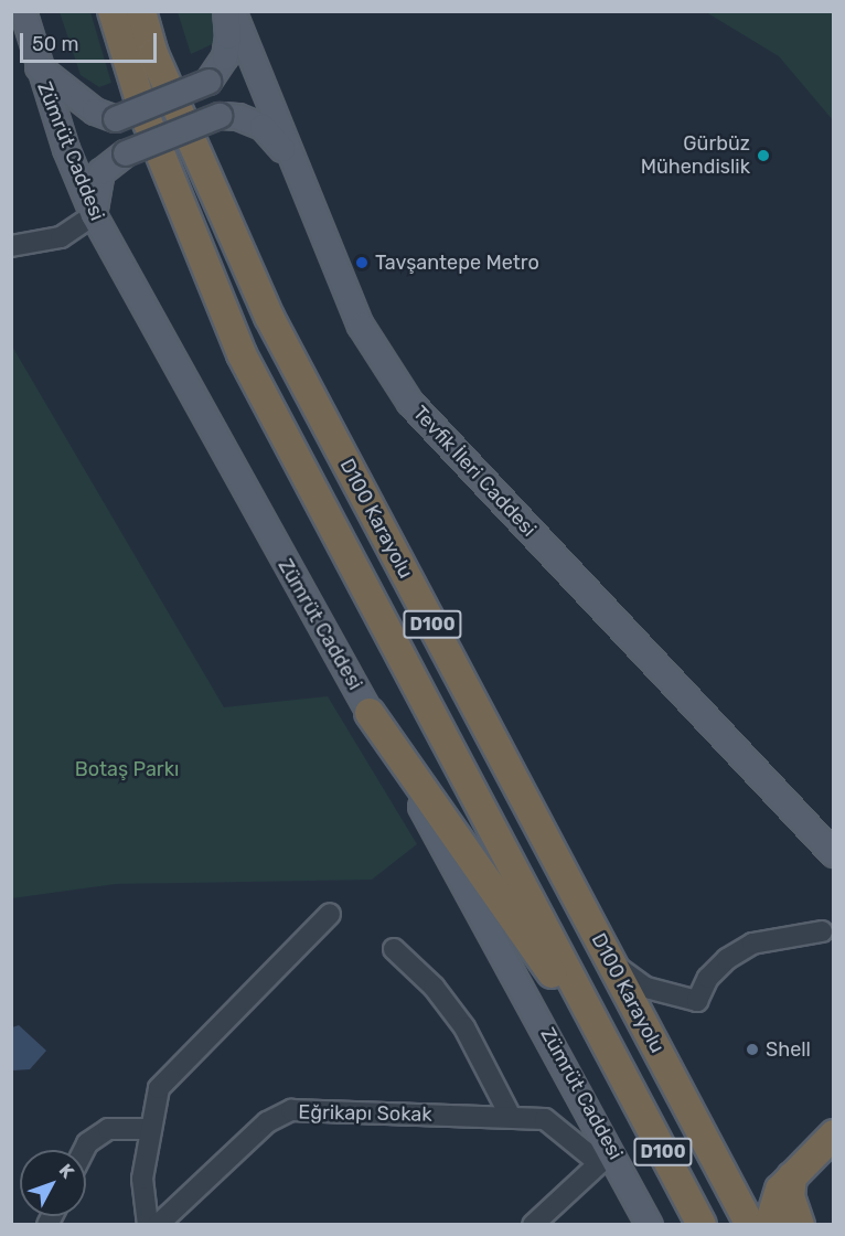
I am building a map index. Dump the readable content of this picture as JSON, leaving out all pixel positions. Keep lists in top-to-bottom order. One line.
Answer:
{"streets":{"highway":["D100 Karayolu","D100"],"main road":["Zümrüt Caddesi","Tevfik İleri Caddesi"],"street":["Eğrikapı Sokak"]},"crossings":[["Zümrüt Caddesi","Eğrikapı Sokak"]],"parks":["Botaş Parkı"],"places":["Gürbüz Mühendislik","Tavşantepe Metro","Shell"],"scale_bar":"50 m","north":"top right"}
